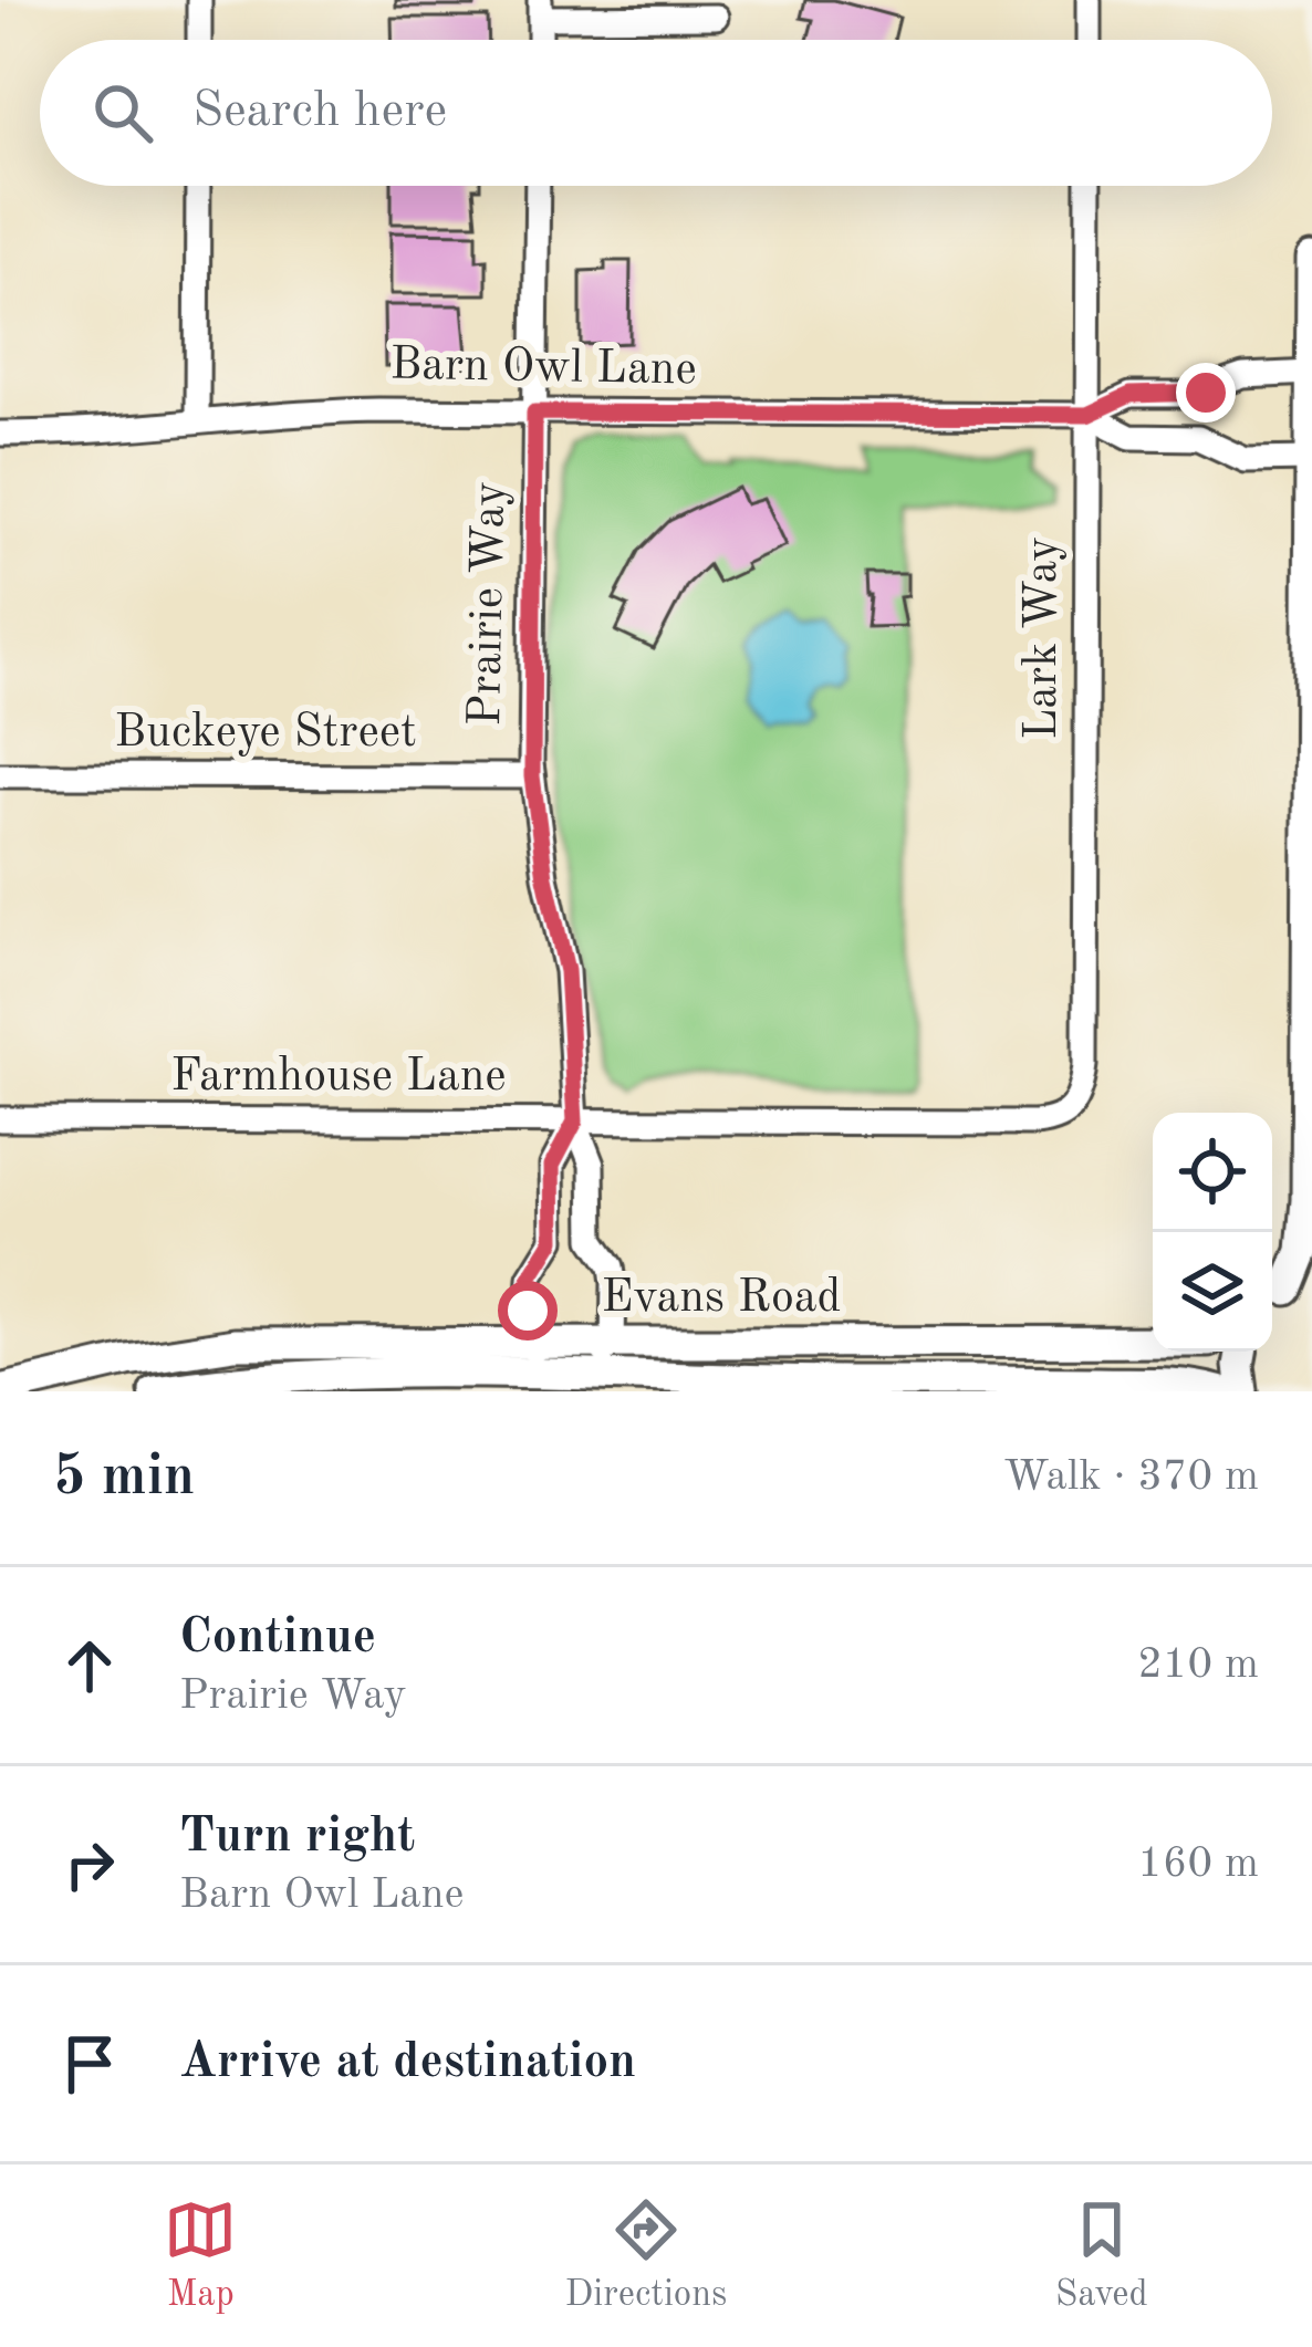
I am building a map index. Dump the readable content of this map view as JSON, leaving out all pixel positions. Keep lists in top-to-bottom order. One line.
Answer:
{"streets":{"street":["Barn Owl Lane","Prairie Way","Lark Way","Buckeye Street","Farmhouse Lane","Evans Road"]},"crossings":[["Barn Owl Lane","Prairie Way"],["Barn Owl Lane","Lark Way"],["Prairie Way","Buckeye Street"],["Prairie Way","Farmhouse Lane"],["Prairie Way","Evans Road"],["Lark Way","Farmhouse Lane"]],"page":{"search":"Search here","heading":["5 min","Walk · 370 m"],"list":[["Continue","Prairie Way","210 m"],["Turn right","Barn Owl Lane","160 m"],"Arrive at destination"],"nav":["Map","Directions","Saved"]}}
